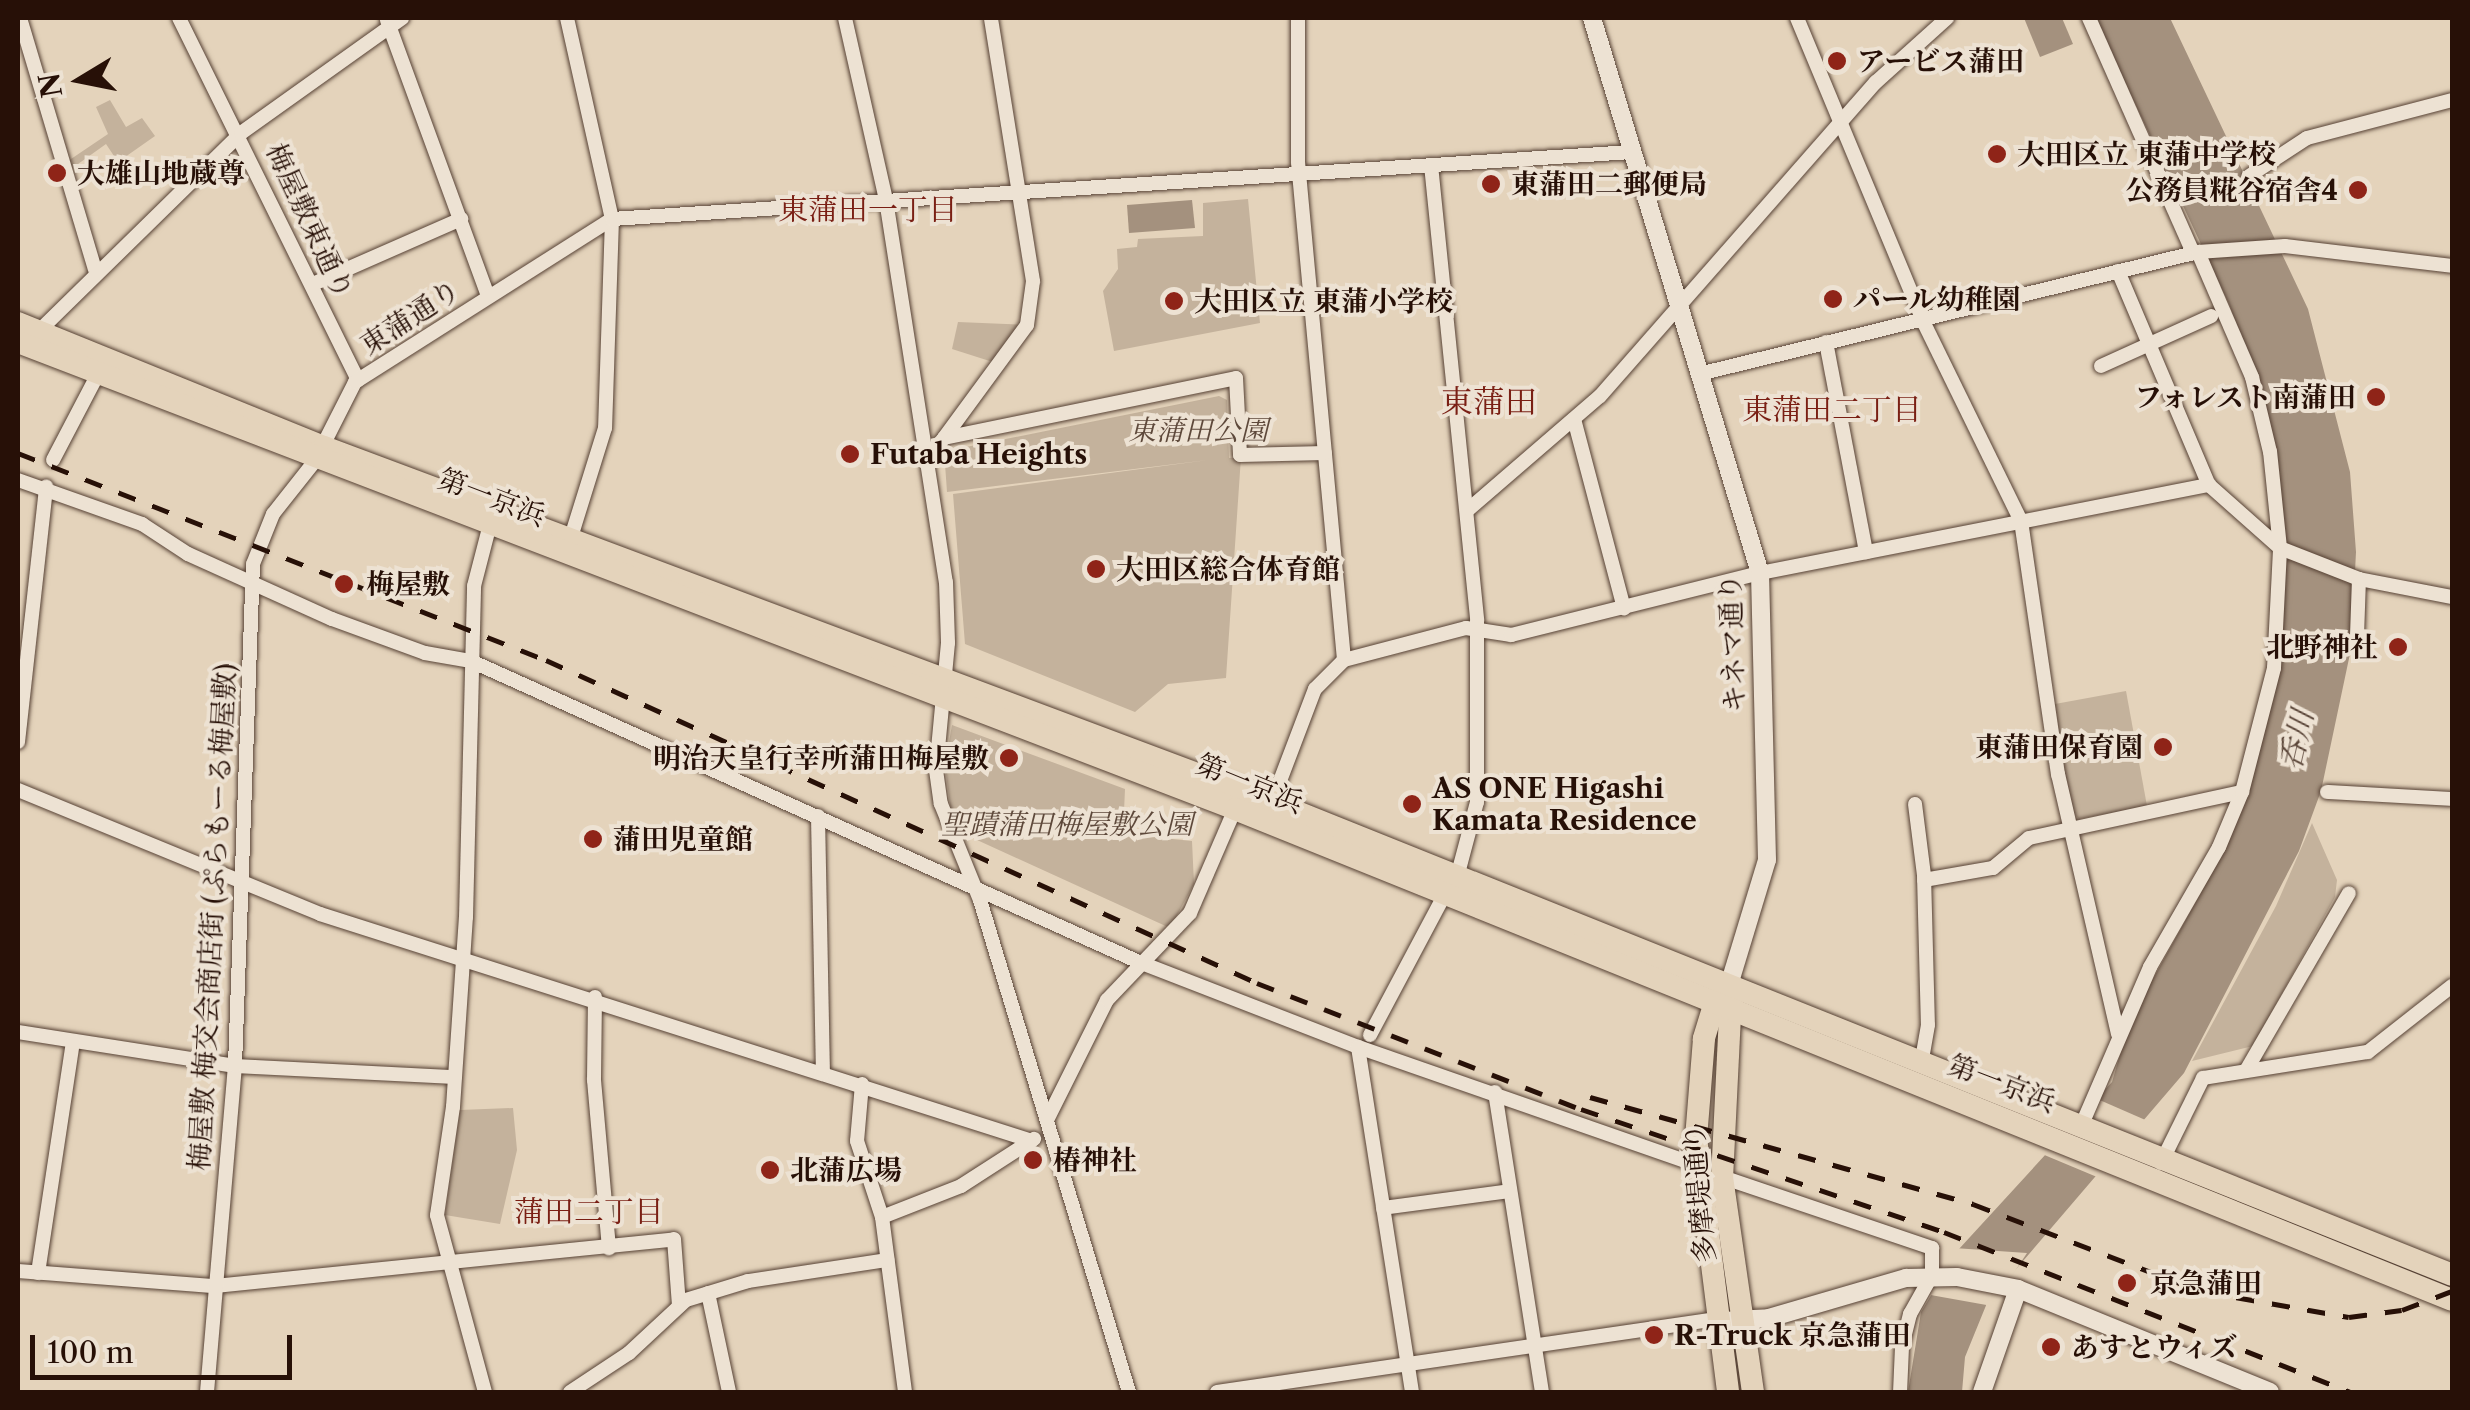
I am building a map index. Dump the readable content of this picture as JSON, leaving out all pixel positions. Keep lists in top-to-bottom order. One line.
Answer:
{"streets":{"main road":["第一京浜","多摩堤通り"],"street":["梅屋敷東通り","東蒲通り","キネマ通り","梅屋敷 梅交会商店街 (ぷらもーる梅屋敷)"]},"crossings":[["梅屋敷東通り","東蒲通り"],["第一京浜","キネマ通り"],["第一京浜","梅屋敷 梅交会商店街 (ぷらもーる梅屋敷)"],["第一京浜","多摩堤通り"],["キネマ通り","多摩堤通り"]],"districts":["東蒲田一丁目","東蒲田","東蒲田二丁目","蒲田二丁目"],"water":["呑川"],"parks":["東蒲田公園","聖蹟蒲田梅屋敷公園"],"places":["アービス蒲田","大田区立 東蒲中学校","大雄山地蔵尊","東蒲田二郵便局","公務員糀谷宿舎4","パール幼稚園","大田区立 東蒲小学校","フォレスト南蒲田","Futaba Heights","大田区総合体育館","梅屋敷","北野神社","東蒲田保育園","明治天皇行幸所蒲田梅屋敷","AS ONE Higashi Kamata Residence","蒲田児童館","椿神社","北蒲広場","京急蒲田","R-Truck 京急蒲田","あすとウィズ"],"scale_bar":"100 m","north":"left"}
